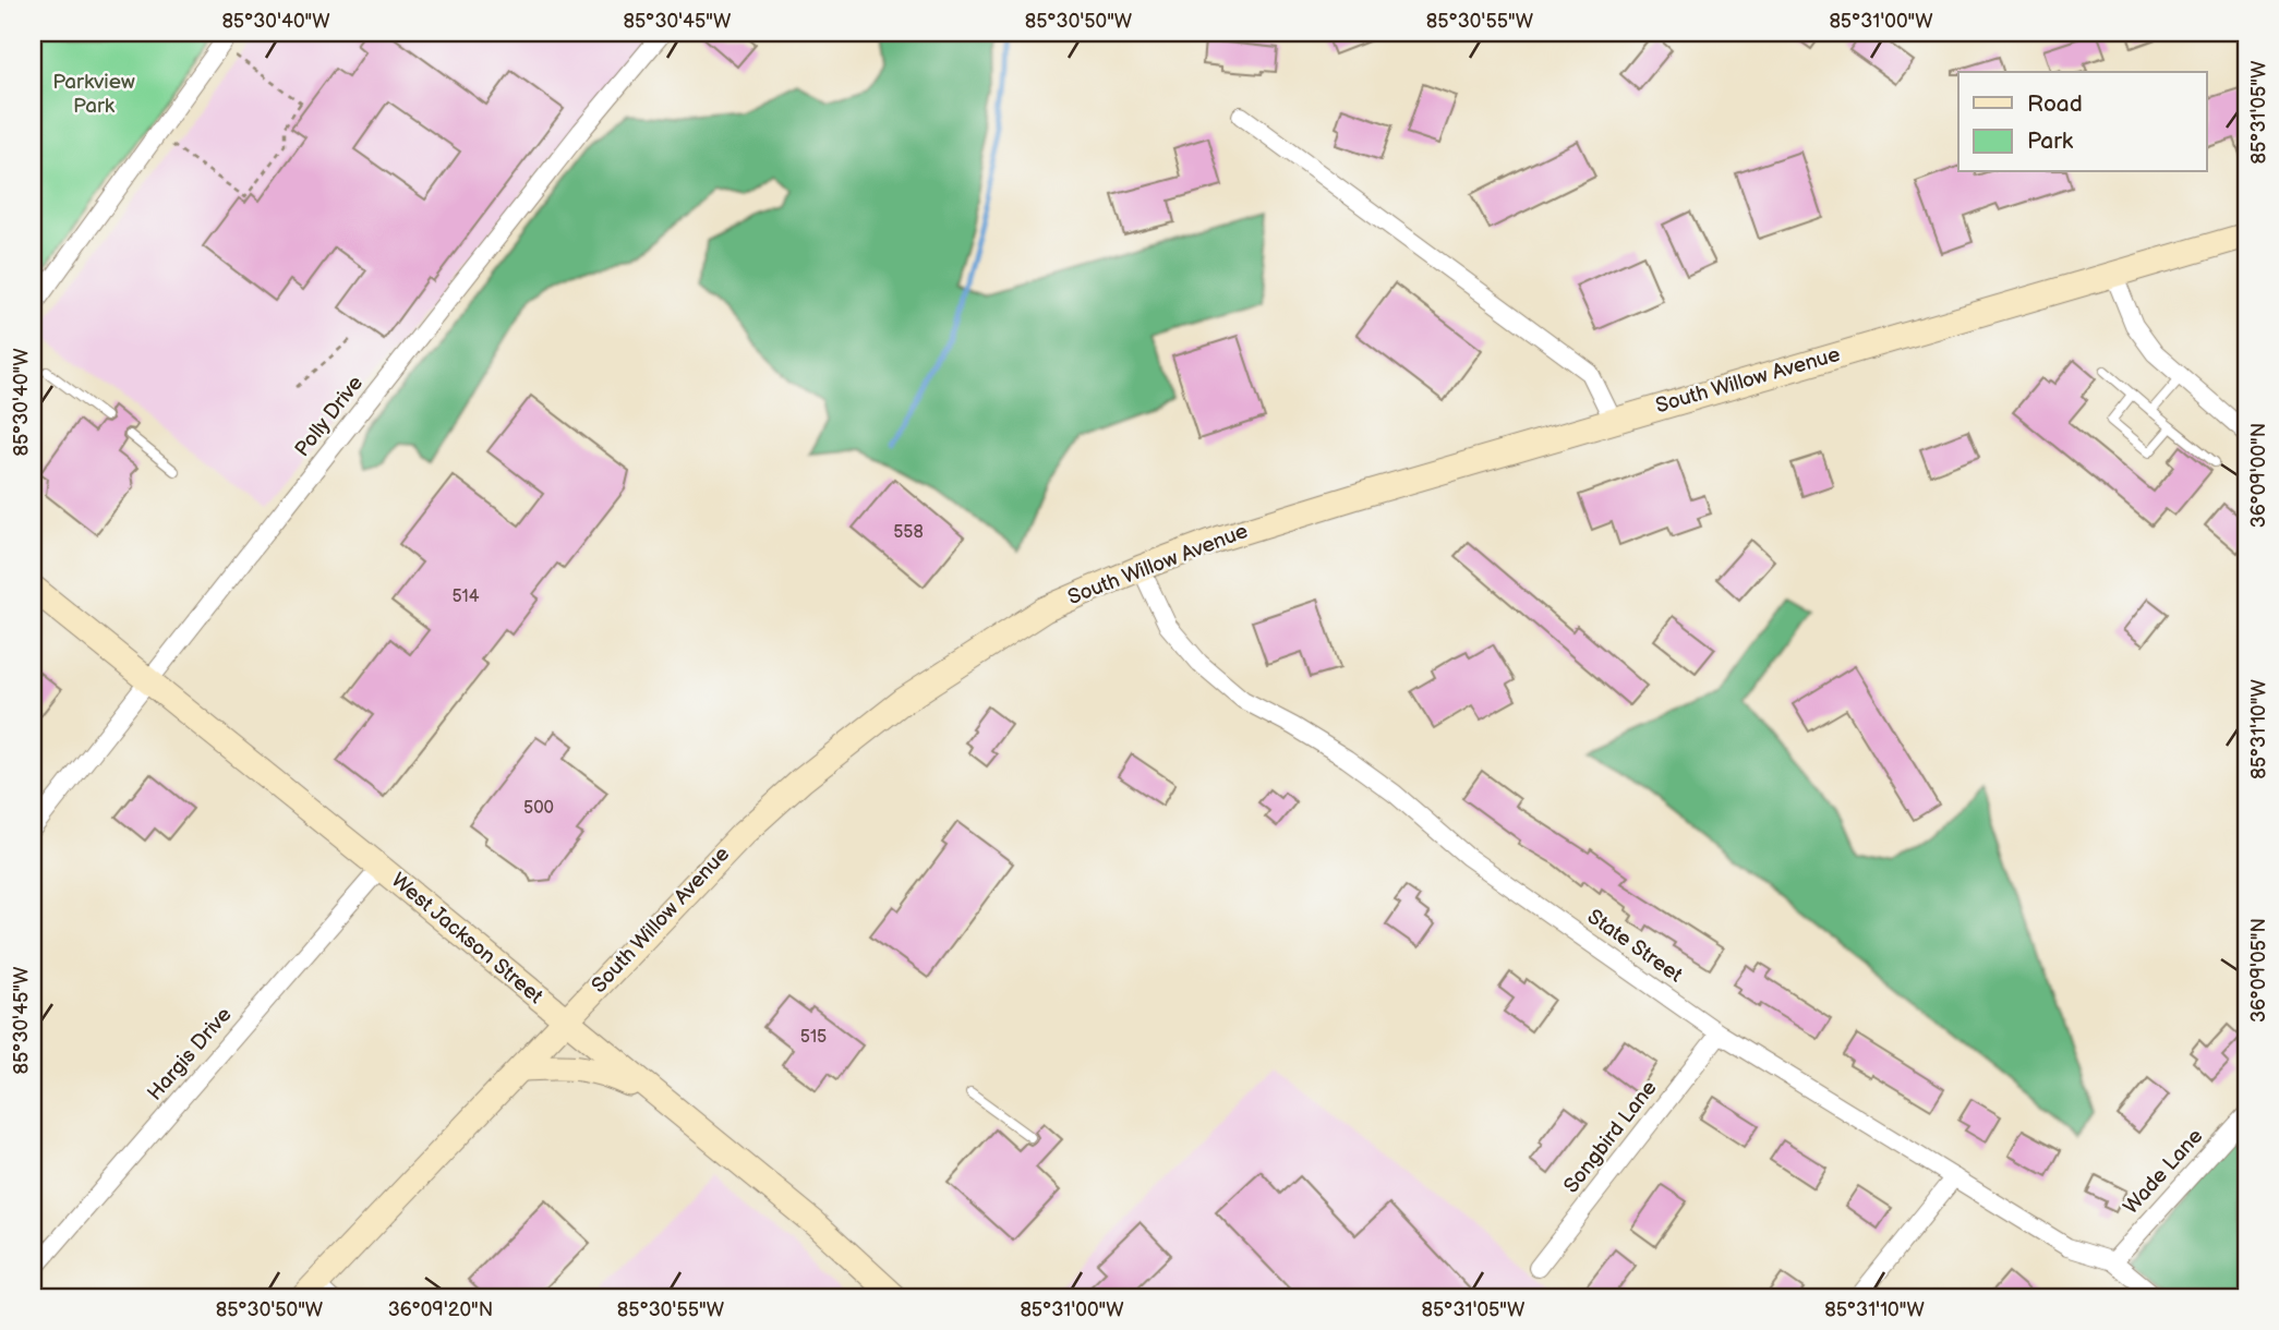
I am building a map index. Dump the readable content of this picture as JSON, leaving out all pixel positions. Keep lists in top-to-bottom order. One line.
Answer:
{"streets":{"main road":["South Willow Avenue","West Jackson Street"],"street":["Polly Drive","State Street","Hargis Drive","Songbird Lane","Wade Lane"]},"crossings":[["South Willow Avenue","West Jackson Street"],["South Willow Avenue","State Street"],["Polly Drive","West Jackson Street"],["West Jackson Street","Hargis Drive"],["State Street","Songbird Lane"],["State Street","Wade Lane"]],"parks":["Parkview Park"],"house_numbers":["558","514","500","515"],"legend":["Road","Park"],"coordinates":["85°30'40\"W","85°30'45\"W","85°30'50\"W","85°30'55\"W","85°31'00\"W","85°31'05\"W","36°09'00\"N","85°31'10\"W","36°09'05\"N","36°09'20\"N"]}
